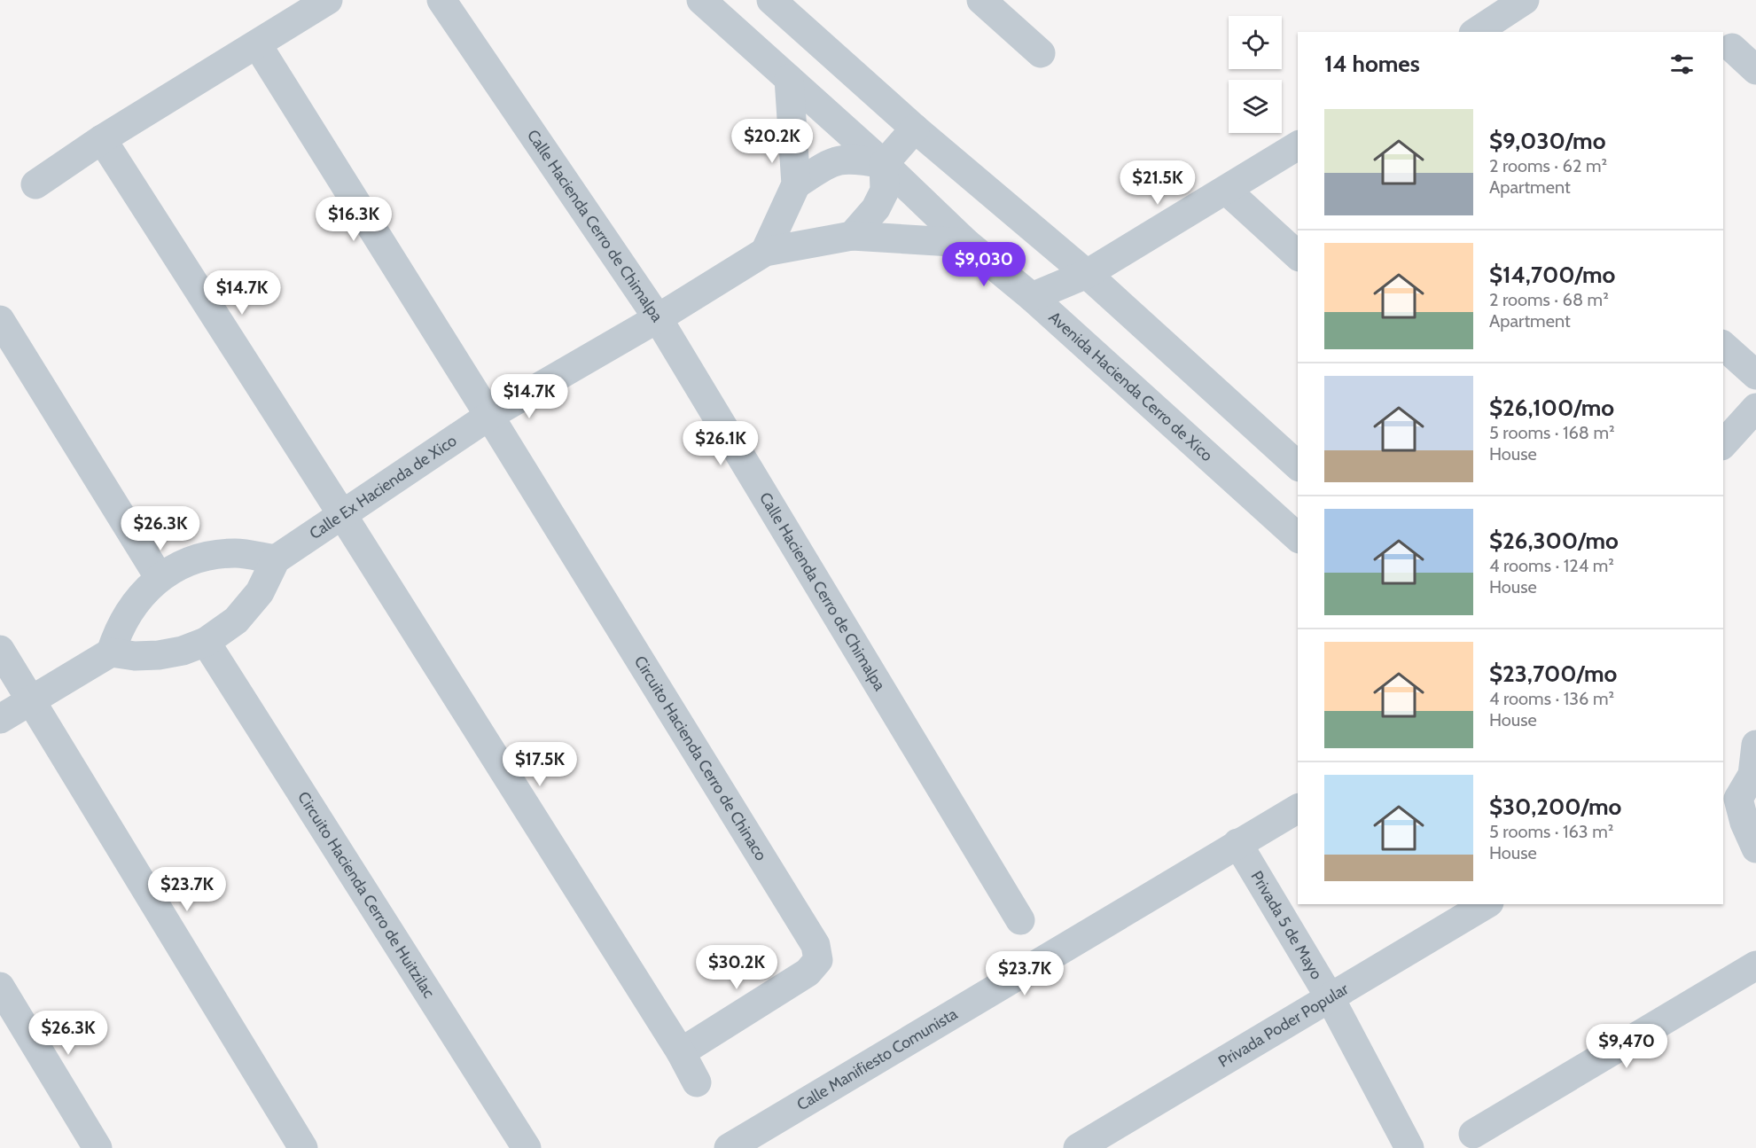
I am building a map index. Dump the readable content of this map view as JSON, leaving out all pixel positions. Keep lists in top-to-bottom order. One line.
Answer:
{"streets":{"street":["Calle Hacienda Cerro de Chimalpa","Avenida Hacienda Cerro de Xico","Calle Ex Hacienda de Xico","Circuito Hacienda Cerro de Chinaco","Circuito Hacienda Cerro de Huitzilac","Privada 5 de Mayo","Privada Poder Popular","Calle Manifiesto Comunista"]},"crossings":[["Calle Hacienda Cerro de Chimalpa","Calle Ex Hacienda de Xico"],["Avenida Hacienda Cerro de Xico","Calle Ex Hacienda de Xico"],["Calle Ex Hacienda de Xico","Circuito Hacienda Cerro de Chinaco"],["Privada 5 de Mayo","Privada Poder Popular"],["Privada 5 de Mayo","Calle Manifiesto Comunista"]],"page":{"heading":"14 homes","list":[{"name":"$9,030/mo","note":"2 rooms · 62 m² · Apartment"},{"name":"$14,700/mo","note":"2 rooms · 68 m² · Apartment"},{"name":"$26,100/mo","note":"5 rooms · 168 m² · House"},{"name":"$26,300/mo","note":"4 rooms · 124 m² · House"},{"name":"$23,700/mo","note":"4 rooms · 136 m² · House"},{"name":"$30,200/mo","note":"5 rooms · 163 m² · House"}],"price":["$20.2K","$21.5K","$16.3K","$9,030","$14.7K","$14.7K","$26.1K","$26.3K","$17.5K","$23.7K","$30.2K","$23.7K","$26.3K","$9,470"]}}
